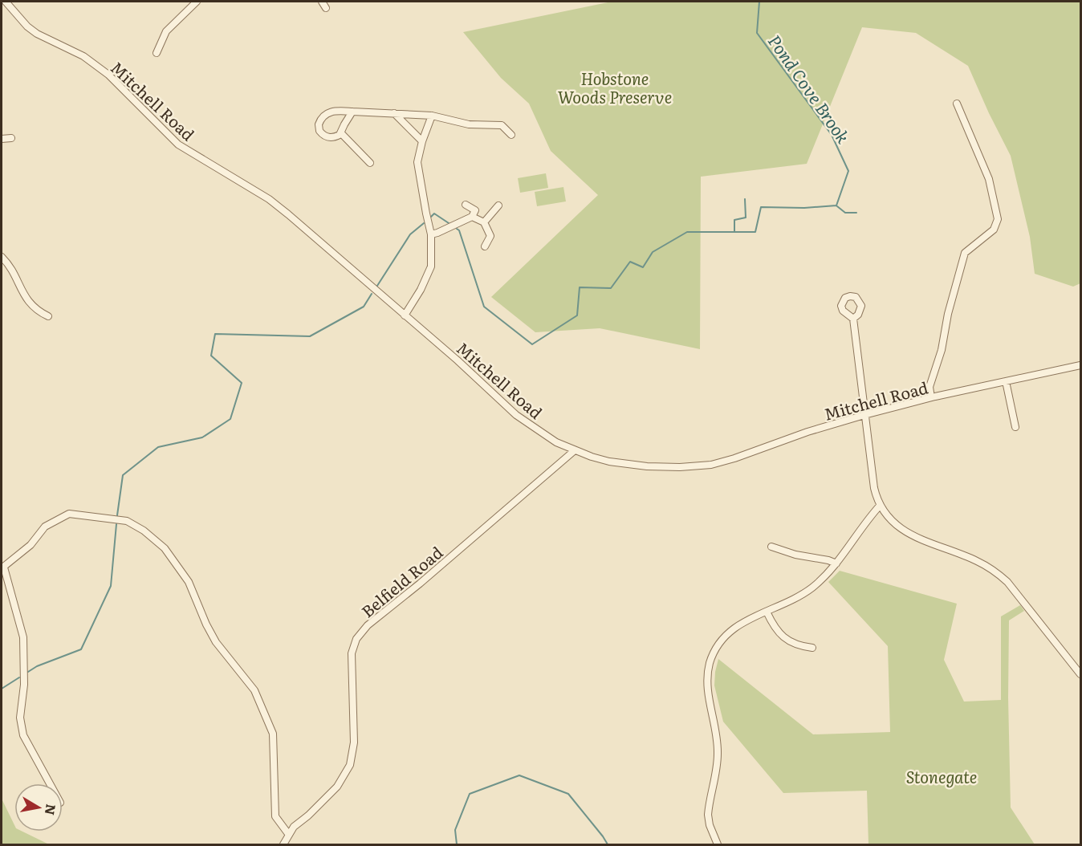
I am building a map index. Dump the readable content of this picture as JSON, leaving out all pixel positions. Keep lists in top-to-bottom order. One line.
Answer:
{"streets":{"street":["Mitchell Road","Belfield Road"]},"crossings":[["Mitchell Road","Belfield Road"]],"water":["Pond Cove Brook"],"parks":["Hobstone Woods Preserve","Stonegate"],"north":"right"}
